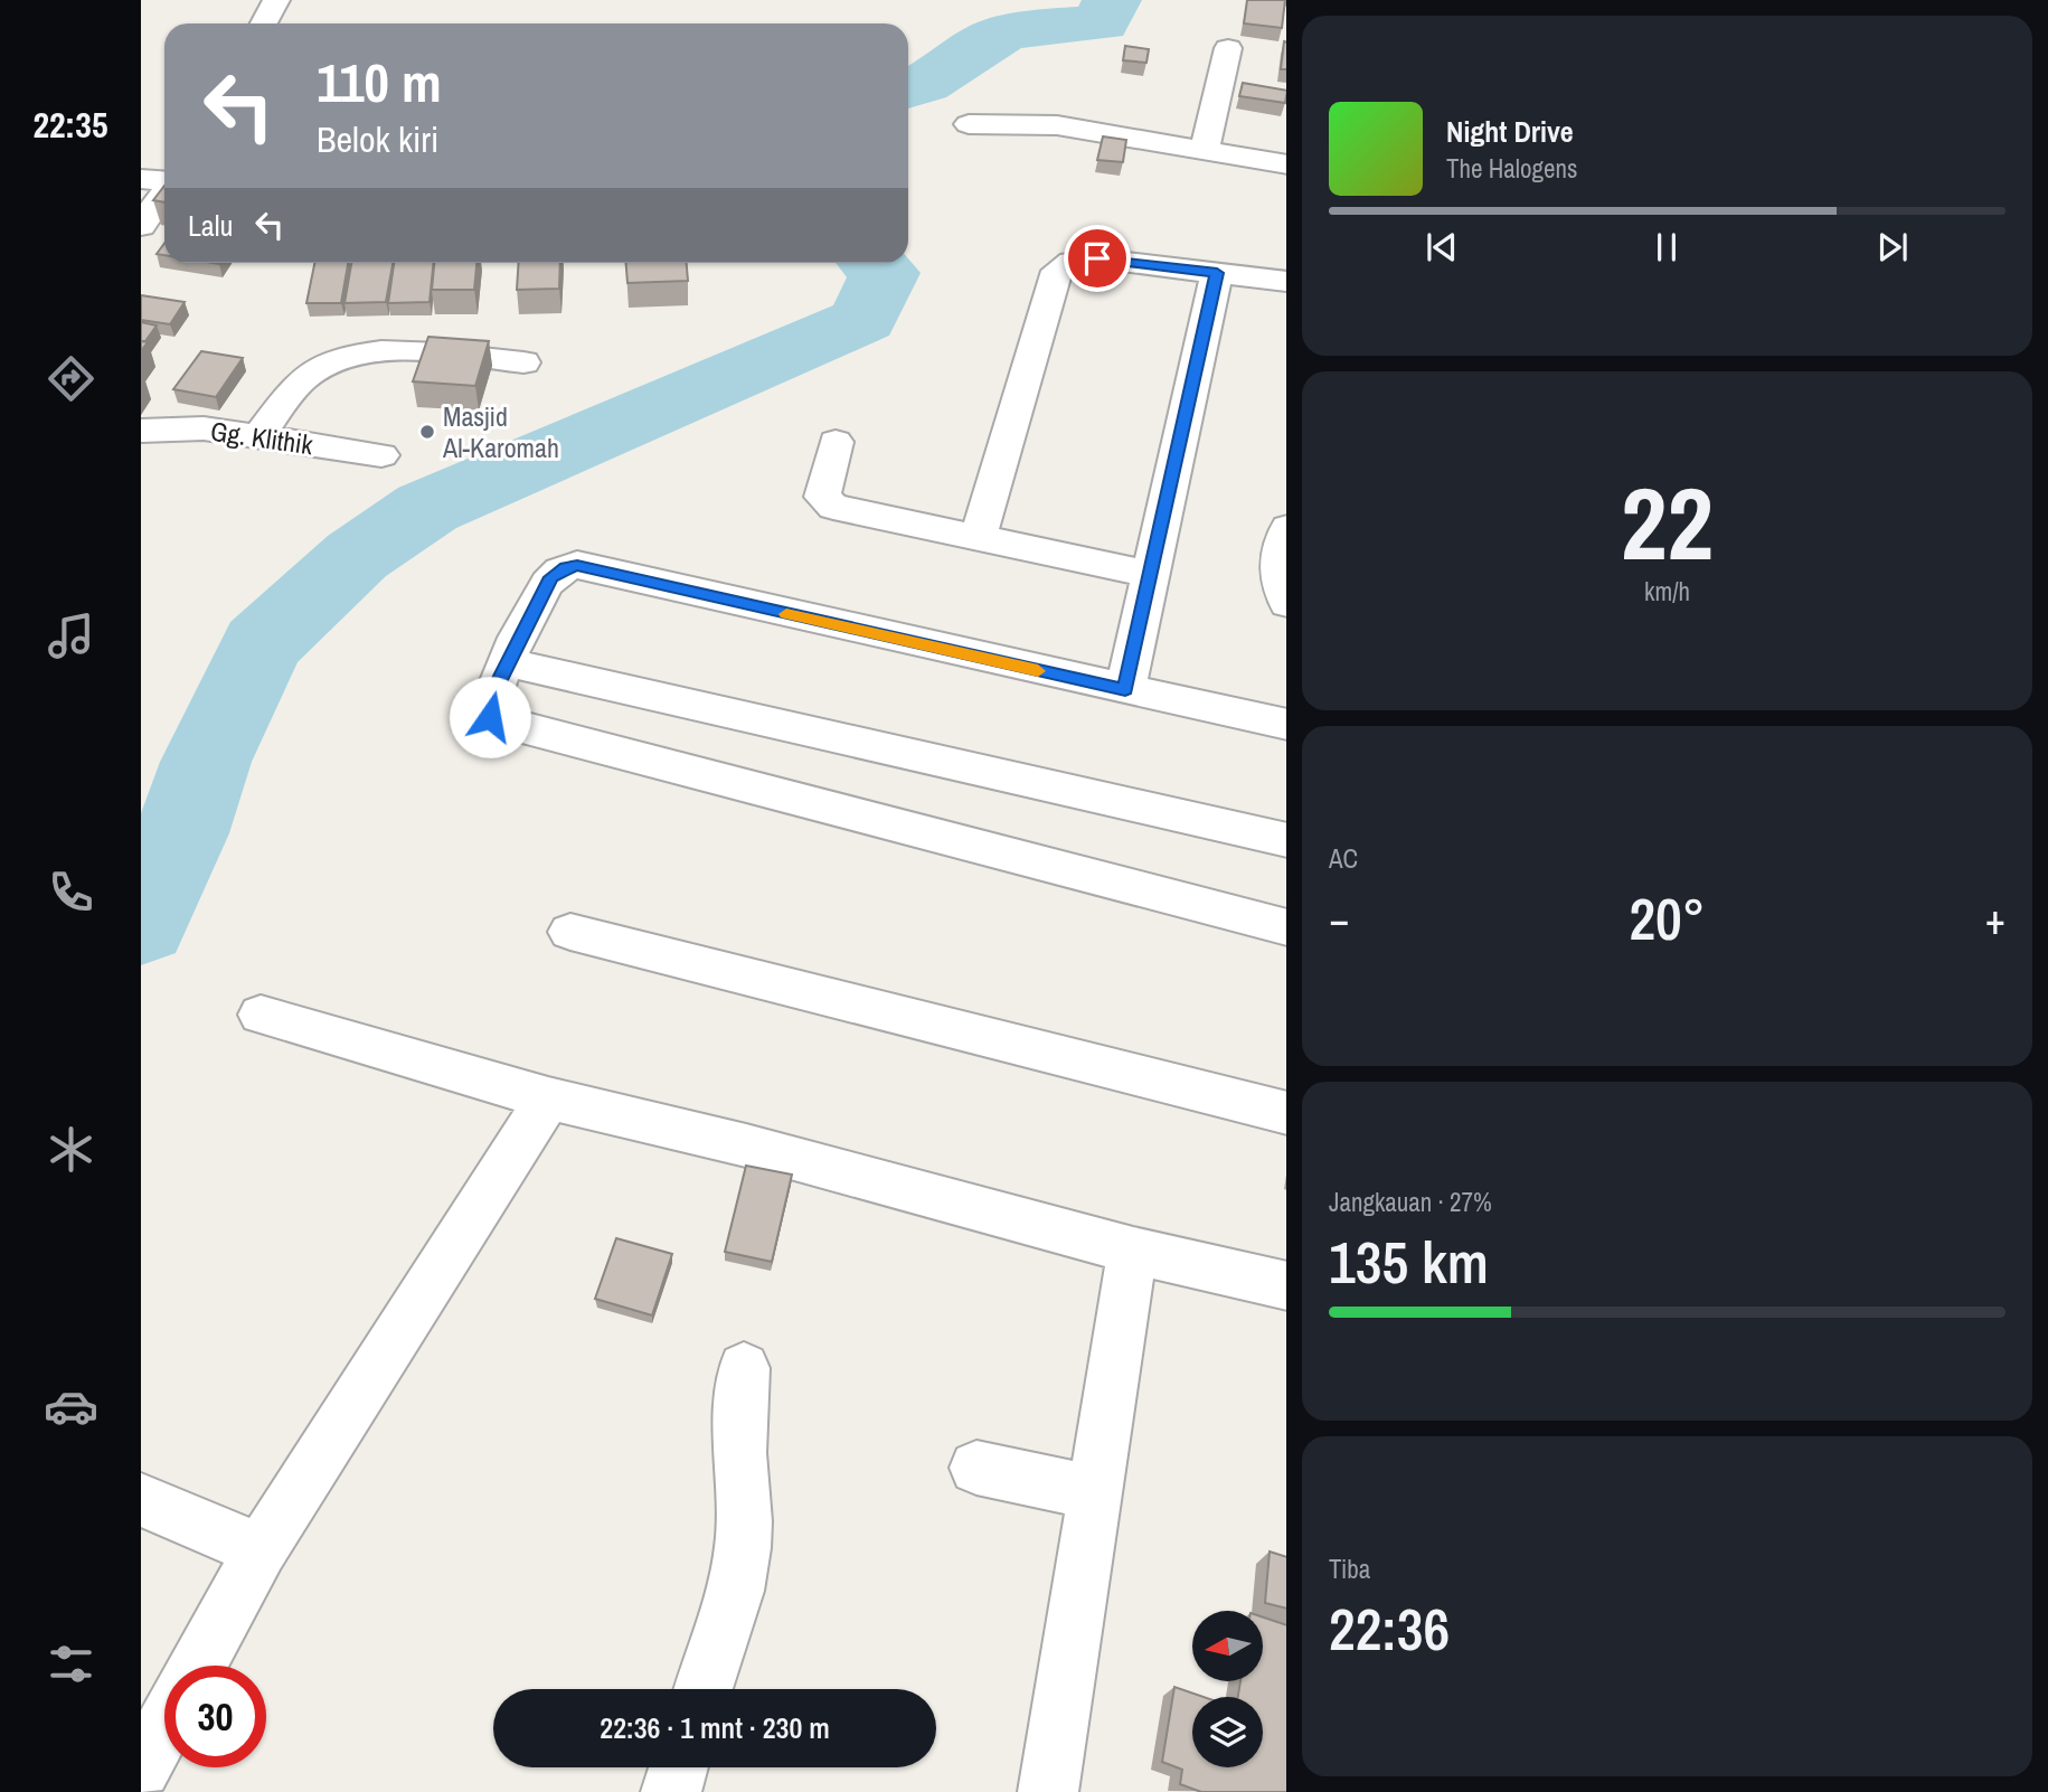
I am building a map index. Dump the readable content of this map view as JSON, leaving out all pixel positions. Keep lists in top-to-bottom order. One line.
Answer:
{"streets":{"street":["Gg. Klithik"]},"places":["Masjid Al-Karomah"],"north":"left","page":{"tabs":"22:35","turn":["110 m","Belok kiri"],"song":["Night Drive","The Halogens"],"then":"Lalu","tile":[["22","km/h"],"AC",["Jangkauan · 27%","135 km"],["Tiba","22:36"]],"heat":["−","20°","+"],"limit":"30","trip":"22:36 · 1 mnt · 230 m"}}
